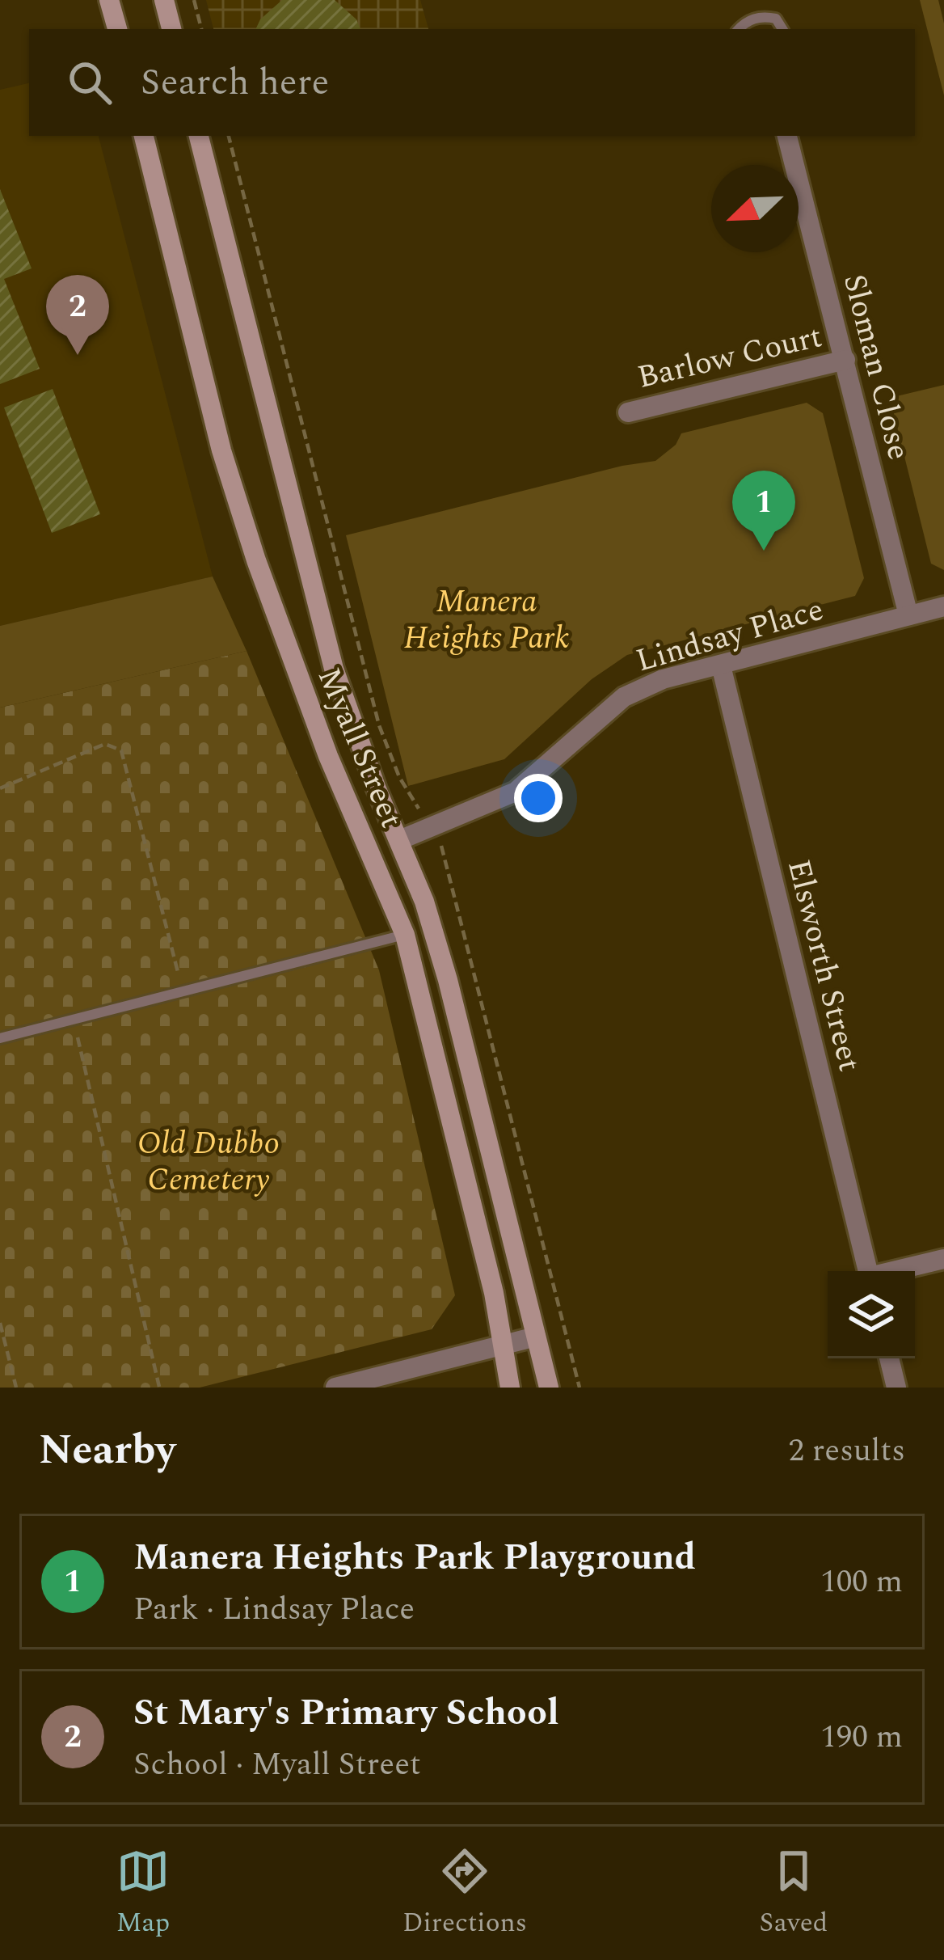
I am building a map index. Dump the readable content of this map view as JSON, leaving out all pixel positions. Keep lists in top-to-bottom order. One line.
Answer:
{"streets":{"street":["Barlow Court","Sloman Close","Lindsay Place","Myall Street","Elsworth Street"]},"crossings":[["Barlow Court","Sloman Close"],["Sloman Close","Lindsay Place"],["Lindsay Place","Myall Street"],["Lindsay Place","Elsworth Street"]],"parks":["Manera Heights Park","Old Dubbo Cemetery"],"north":"bottom left","page":{"search":"Search here","pins":["2","1"],"heading":["Nearby","2 results"],"list":[{"mark":"1","name":"Manera Heights Park Playground","note":"Park · Lindsay Place","value":"100 m"},{"mark":"2","name":"St Mary's Primary School","note":"School · Myall Street","value":"190 m"}],"nav":["Map","Directions","Saved"]}}
